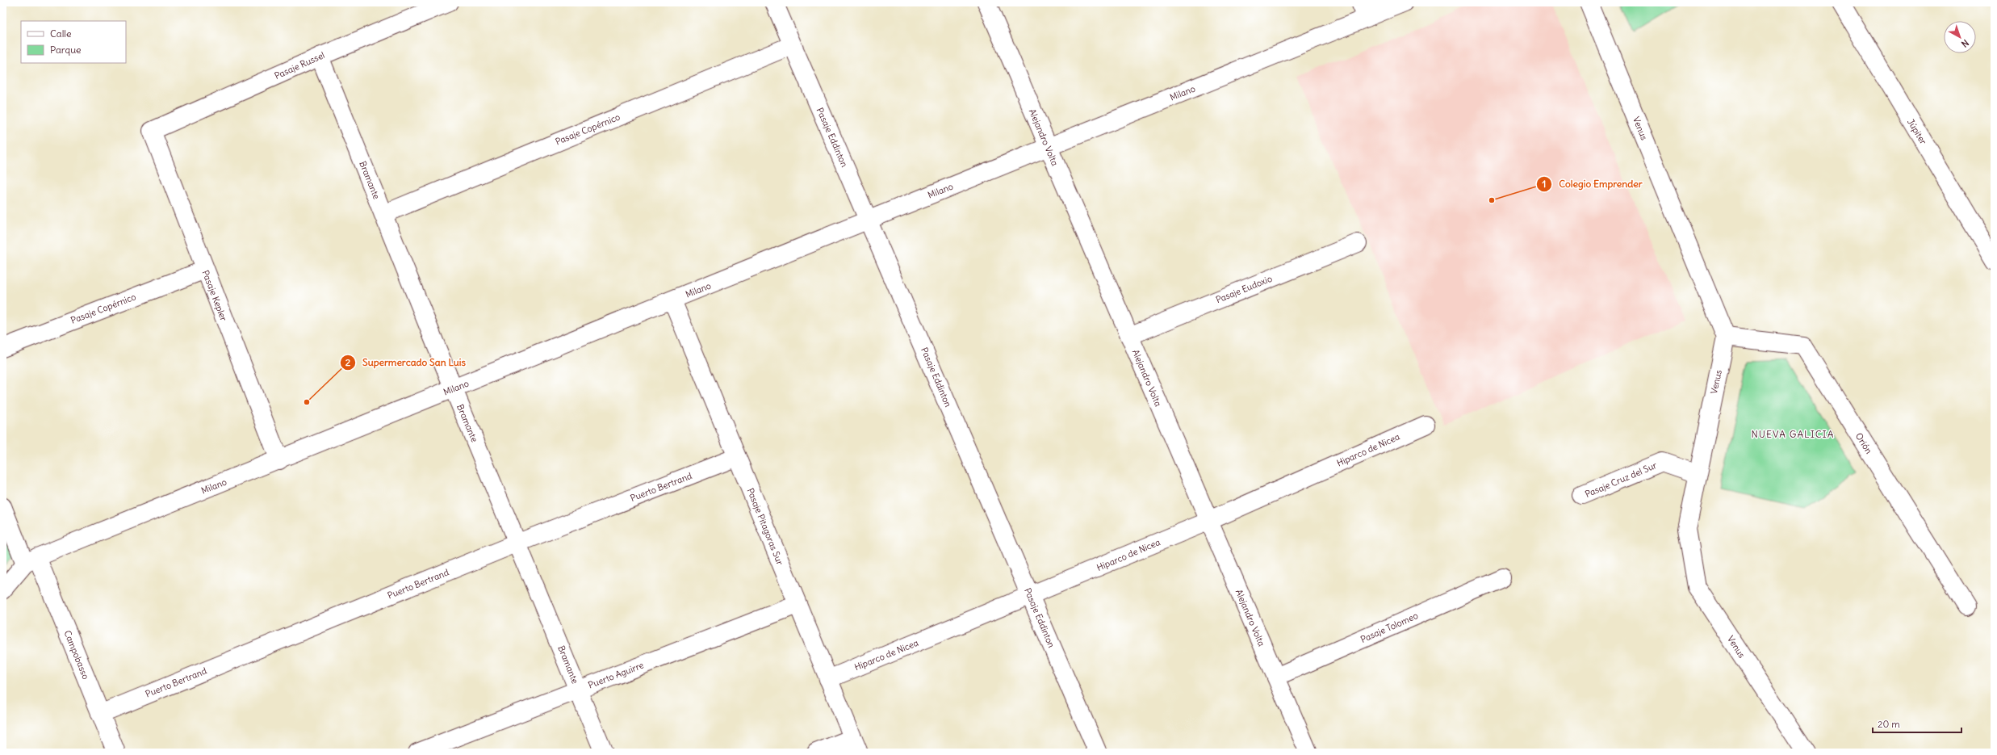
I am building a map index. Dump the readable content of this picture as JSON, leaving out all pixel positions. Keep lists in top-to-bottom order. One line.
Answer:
{"streets":{"street":["Pasaje Russel","Milano","Venus","Pasaje Copérnico","Júpiter","Pasaje Eddinton","Alejandro Volta","Bramante","Pasaje Eudoxio","Pasaje Kepler","Orión","Hiparco de Nicea","Pasaje Cruz del Sur","Puerto Bertrand","Pasaje Pitagoras Sur","Pasaje Tolomeo","Campobasso","Puerto Aguirre"]},"crossings":[["Pasaje Russel","Bramante"],["Pasaje Russel","Pasaje Kepler"],["Milano","Pasaje Eddinton"],["Milano","Alejandro Volta"],["Milano","Bramante"],["Milano","Pasaje Kepler"],["Milano","Pasaje Pitagoras Sur"],["Milano","Campobasso"],["Venus","Orión"],["Venus","Pasaje Cruz del Sur"],["Pasaje Copérnico","Pasaje Eddinton"],["Pasaje Copérnico","Bramante"],["Pasaje Copérnico","Pasaje Kepler"],["Pasaje Eddinton","Hiparco de Nicea"],["Alejandro Volta","Pasaje Eudoxio"],["Alejandro Volta","Hiparco de Nicea"],["Alejandro Volta","Pasaje Tolomeo"],["Bramante","Puerto Bertrand"],["Bramante","Puerto Aguirre"],["Hiparco de Nicea","Pasaje Pitagoras Sur"],["Puerto Bertrand","Pasaje Pitagoras Sur"],["Puerto Bertrand","Campobasso"],["Pasaje Pitagoras Sur","Puerto Aguirre"]],"districts":["NUEVA GALICIA"],"places":["Colegio Emprender","Supermercado San Luis"],"legend":["Calle","Parque"],"scale_bar":"20 m","north":"bottom right"}
